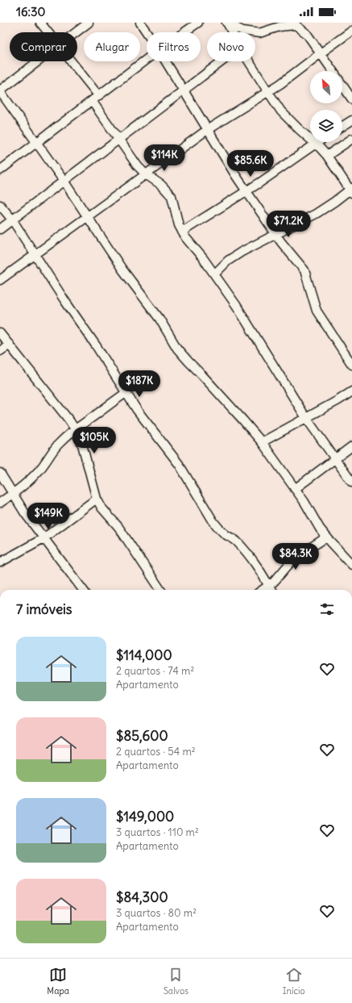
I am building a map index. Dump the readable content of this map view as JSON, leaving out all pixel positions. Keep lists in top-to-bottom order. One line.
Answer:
{"north":"top left","page":{"status":"16:30","chip":["Comprar","Alugar","Filtros","Novo"],"price":["$114K","$85.6K","$71.2K","$187K","$105K","$149K","$84.3K"],"heading":"7 imóveis","list":[{"name":"$114,000","note":"2 quartos · 74 m² · Apartamento"},{"name":"$85,600","note":"2 quartos · 54 m² · Apartamento"},{"name":"$149,000","note":"3 quartos · 110 m² · Apartamento"},{"name":"$84,300","note":"3 quartos · 80 m² · Apartamento"}],"tabs":["Mapa","Salvos","Início"]}}
